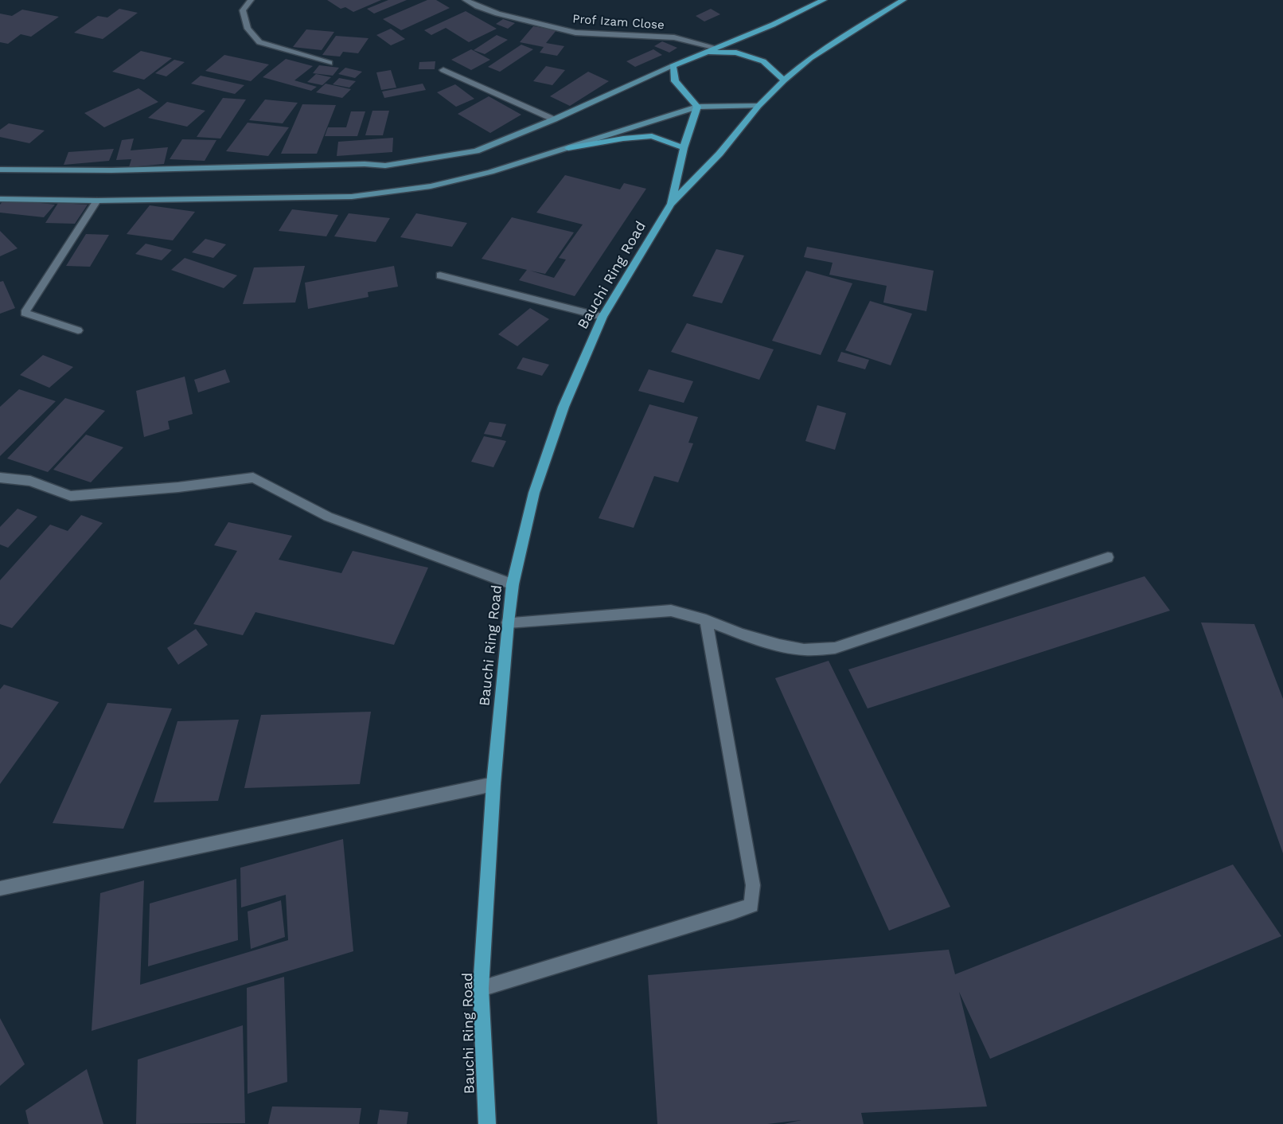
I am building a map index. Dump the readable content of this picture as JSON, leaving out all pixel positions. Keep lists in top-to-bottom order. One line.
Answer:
{"streets":{"main road":["Bauchi Ring Road"],"street":["Prof Izam Close"]}}
